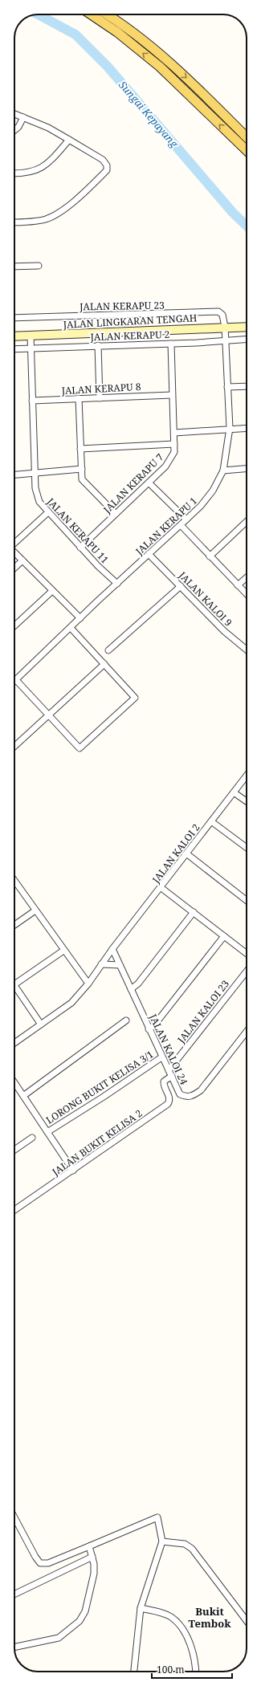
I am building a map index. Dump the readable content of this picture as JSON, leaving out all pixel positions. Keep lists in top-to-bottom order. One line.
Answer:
{"streets":{"street":["JALAN KERAPU 23","JALAN LINGKARAN TENGAH","JALAN KERAPU 2","JALAN KERAPU 8","JALAN KERAPU 7","JALAN KERAPU 1","JALAN KERAPU 11","JALAN KALOI 9","JALAN KALOI 2","JALAN KALOI 23","JALAN KALOI 24","LORONG BUKIT KELISA 3/1","JALAN BUKIT KELISA 2"]},"crossings":[["JALAN KERAPU 23","JALAN LINGKARAN TENGAH"],["JALAN KERAPU 23","JALAN KERAPU 1"],["JALAN LINGKARAN TENGAH","JALAN KERAPU 1"],["JALAN LINGKARAN TENGAH","JALAN KERAPU 11"],["JALAN KERAPU 2","JALAN KERAPU 7"],["JALAN KERAPU 2","JALAN KERAPU 1"],["JALAN KERAPU 2","JALAN KERAPU 11"],["JALAN KERAPU 8","JALAN KERAPU 7"],["JALAN KERAPU 8","JALAN KERAPU 11"],["JALAN KERAPU 7","JALAN KERAPU 11"],["JALAN KERAPU 1","JALAN KERAPU 11"],["JALAN KERAPU 1","JALAN KALOI 9"],["JALAN KALOI 2","JALAN KALOI 24"],["JALAN KALOI 23","JALAN KALOI 24"],["JALAN KALOI 24","LORONG BUKIT KELISA 3/1"],["JALAN KALOI 24","JALAN BUKIT KELISA 2"]],"districts":["Bukit Tembok"],"water":["Sungai Kepayang"],"scale_bar":"100 m"}
